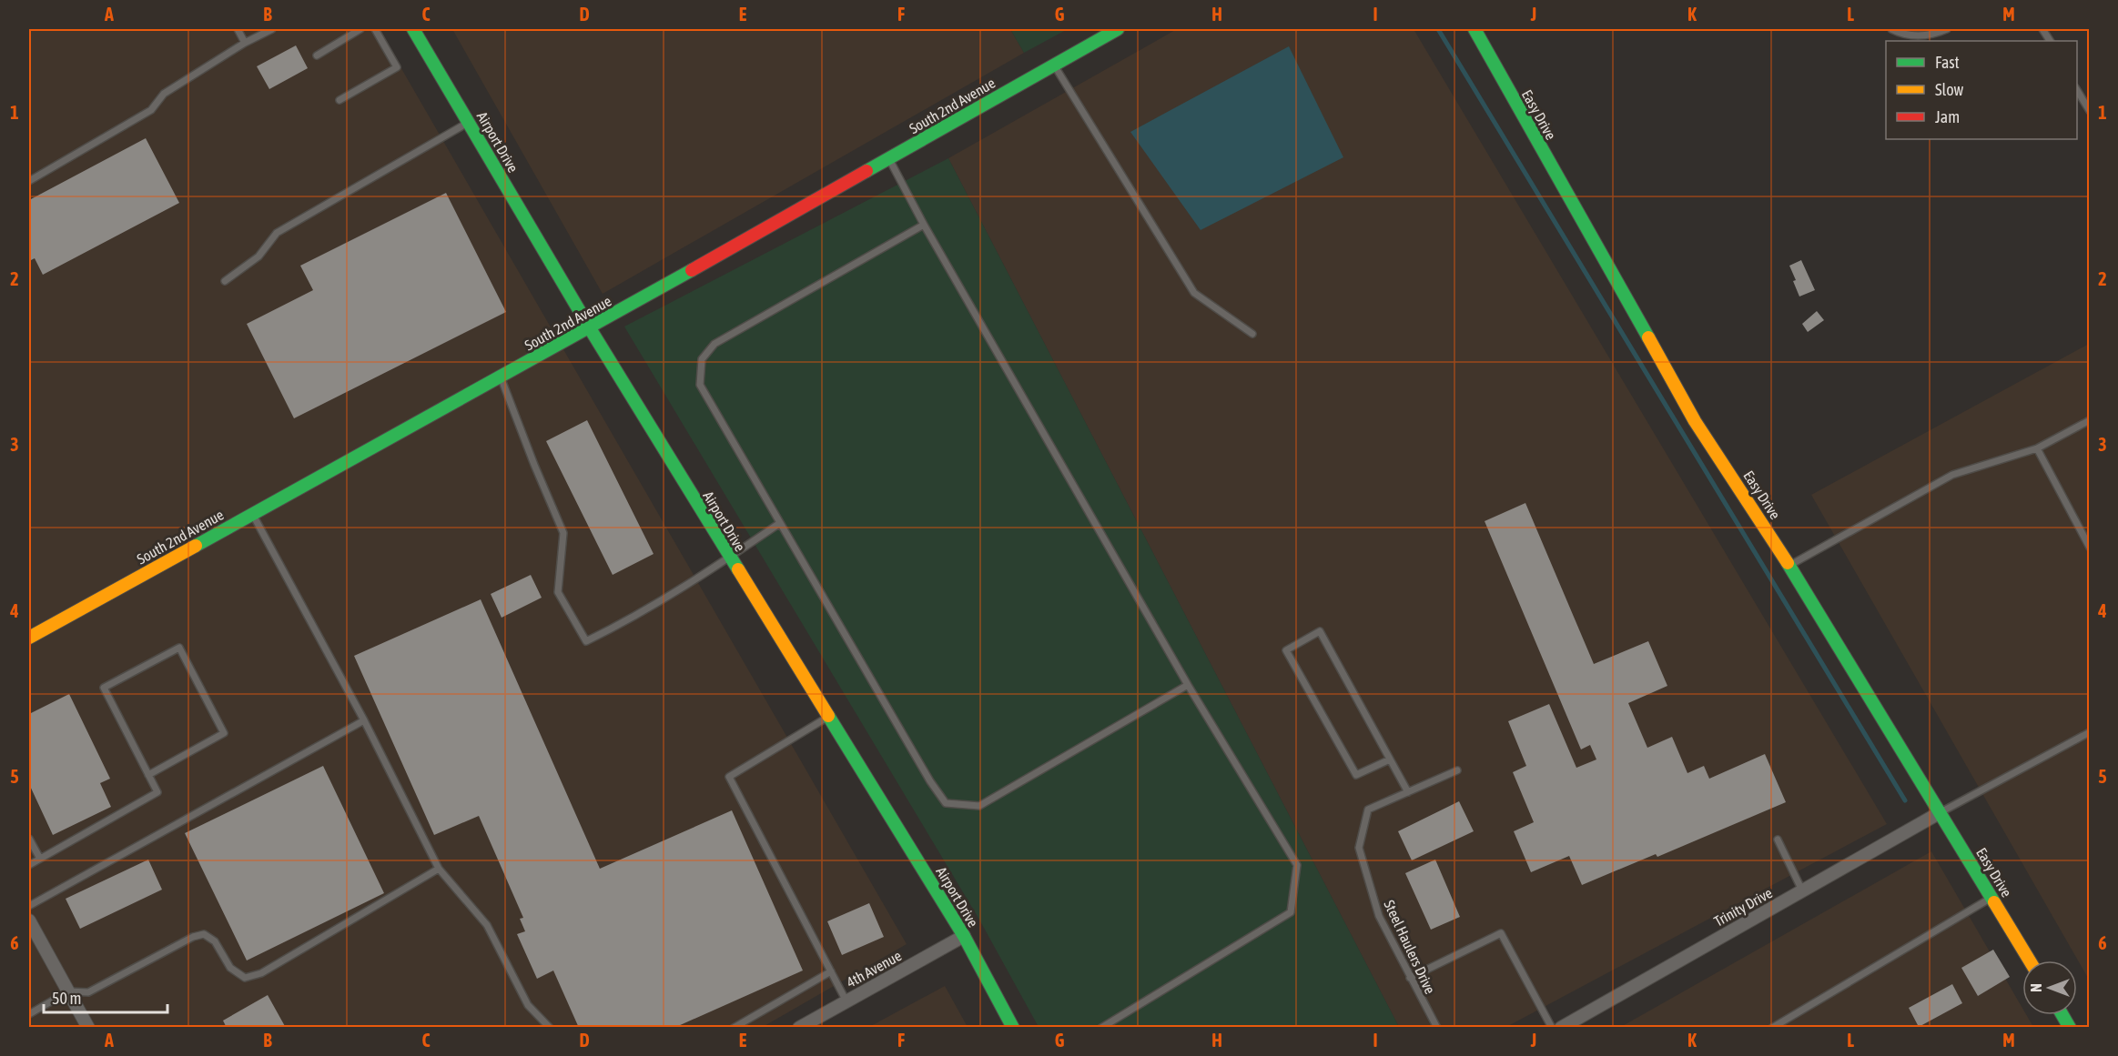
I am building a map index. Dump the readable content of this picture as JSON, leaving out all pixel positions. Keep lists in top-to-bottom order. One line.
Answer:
{"streets":{"street":["South 2nd Avenue","Easy Drive","Airport Drive","Trinity Drive","4th Avenue"],"lane":["Steel Haulers Drive"]},"crossings":[["South 2nd Avenue","Airport Drive"],["Easy Drive","Trinity Drive"],["Airport Drive","4th Avenue"]],"legend":["Fast","Slow","Jam"],"scale_bar":"50 m","north":"left","grid":{"columns":["A","B","C","D","E","F","G","H","I","J","K","L","M"],"rows":["1","2","3","4","5","6"]}}
